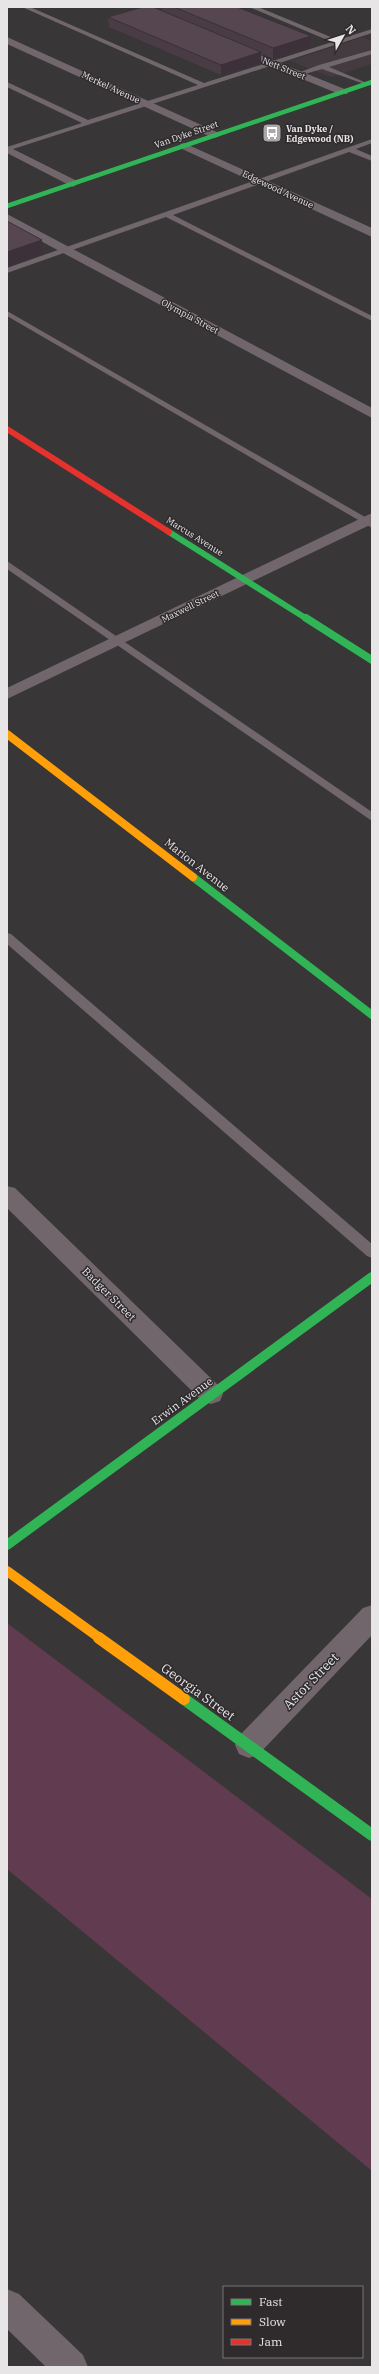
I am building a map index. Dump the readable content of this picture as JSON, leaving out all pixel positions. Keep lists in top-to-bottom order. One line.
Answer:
{"streets":{"street":["Nett Street","Merkel Avenue","Van Dyke Street","Edgewood Avenue","Olympia Street","Marcus Avenue","Maxwell Street","Marion Avenue","Badger Street","Erwin Avenue","Astor Street","Georgia Street"]},"crossings":[["Nett Street","Van Dyke Street"],["Merkel Avenue","Van Dyke Street"],["Van Dyke Street","Edgewood Avenue"],["Marcus Avenue","Maxwell Street"],["Badger Street","Erwin Avenue"],["Astor Street","Georgia Street"]],"places":{"bus stop":["Van Dyke / Edgewood (NB)"]},"legend":["Fast","Slow","Jam"],"north":"top right"}
